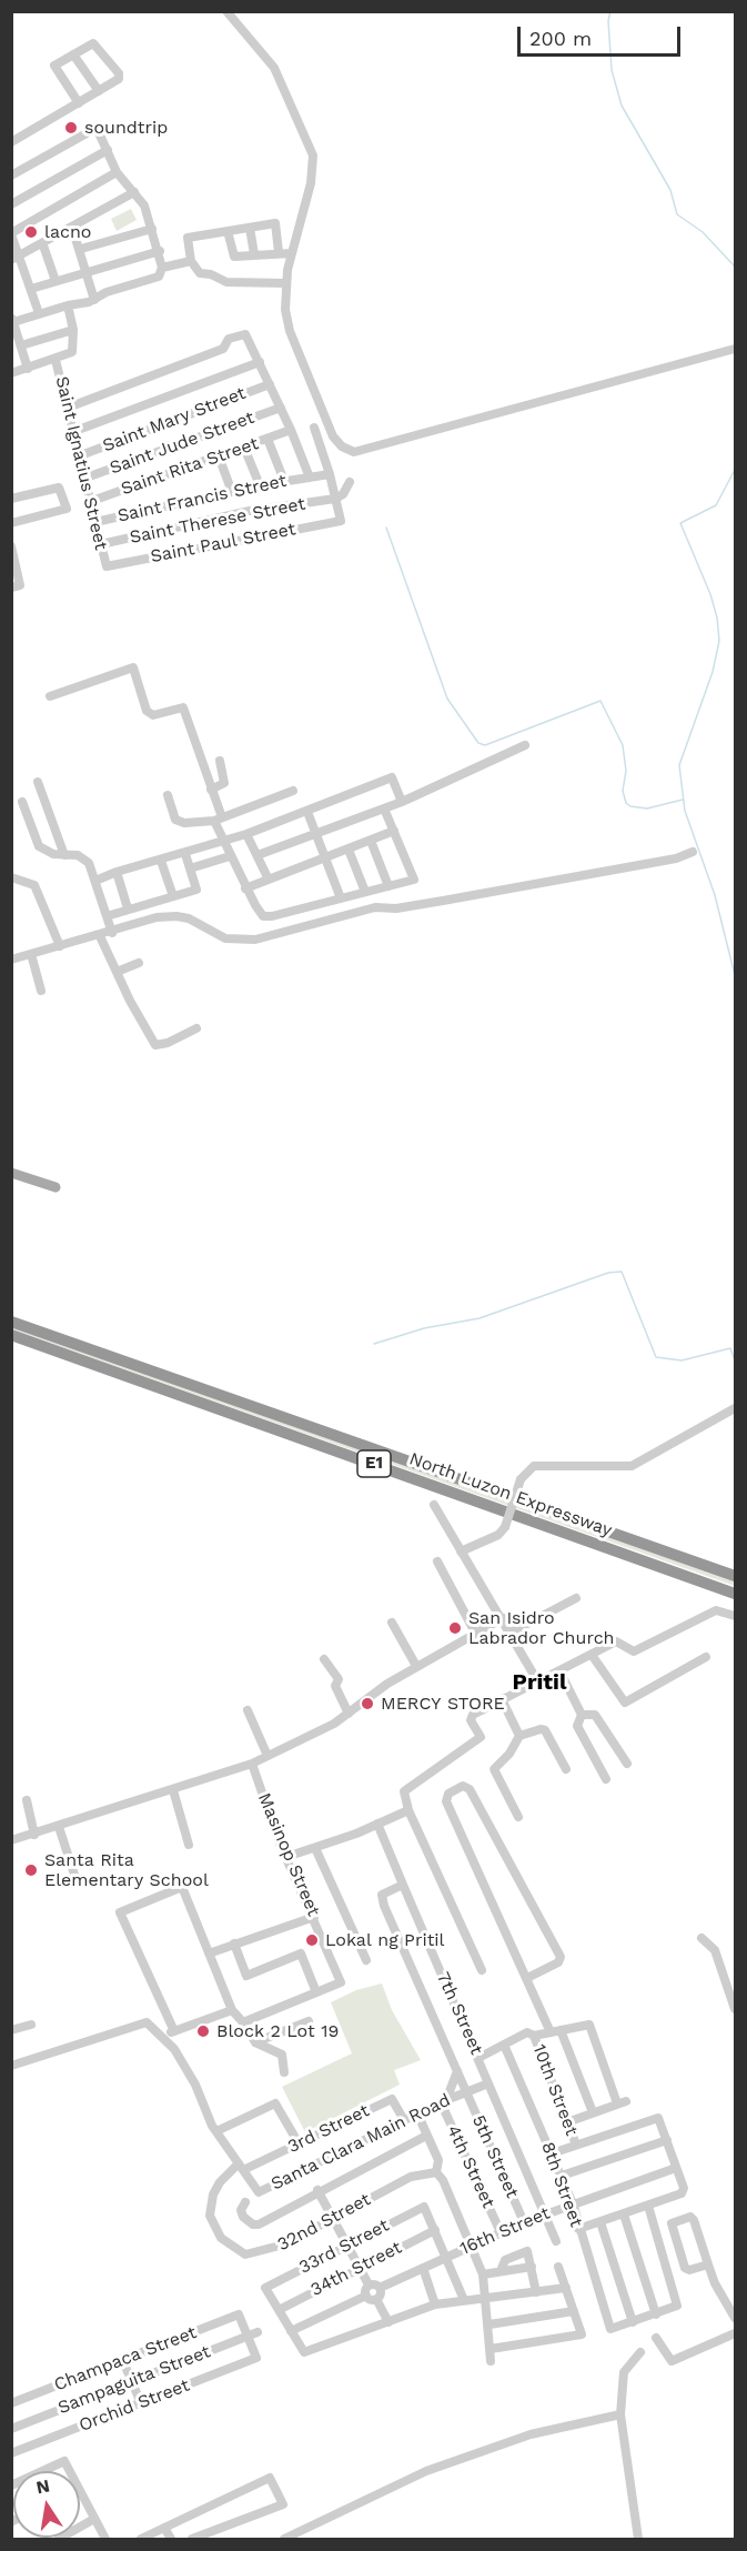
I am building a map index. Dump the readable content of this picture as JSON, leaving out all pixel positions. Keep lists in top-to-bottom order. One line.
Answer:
{"streets":{"highway":["E1","North Luzon Expressway"],"street":["Saint Mary Street","Saint Jude Street","Saint Ignatius Street","Saint Rita Street","Saint Francis Street","Saint Therese Street","Saint Paul Street","Masinop Street","7th Street","10th Street","3rd Street","Santa Clara Main Road","5th Street","4th Street","8th Street","32nd Street","16th Street","33rd Street","34th Street","Champaca Street","Sampaguita Street","Orchid Street"]},"crossings":[["Saint Mary Street","Saint Ignatius Street"],["Saint Jude Street","Saint Ignatius Street"],["Saint Ignatius Street","Saint Rita Street"],["Saint Ignatius Street","Saint Francis Street"],["Saint Ignatius Street","Saint Therese Street"],["Saint Ignatius Street","Saint Paul Street"],["Saint Therese Street","Saint Paul Street"],["7th Street","Santa Clara Main Road"],["7th Street","5th Street"],["7th Street","16th Street"],["3rd Street","Santa Clara Main Road"],["3rd Street","32nd Street"],["Santa Clara Main Road","5th Street"],["Santa Clara Main Road","4th Street"],["Santa Clara Main Road","32nd Street"],["5th Street","16th Street"],["4th Street","16th Street"],["8th Street","16th Street"],["33rd Street","34th Street"],["Champaca Street","Sampaguita Street"],["Champaca Street","Orchid Street"],["Sampaguita Street","Orchid Street"]],"districts":["Pritil"],"places":["soundtrip","lacno","San Isidro Labrador Church","MERCY STORE","Santa Rita Elementary School","Lokal ng Pritil","Block 2 Lot 19"],"scale_bar":"200 m","north":"top"}
